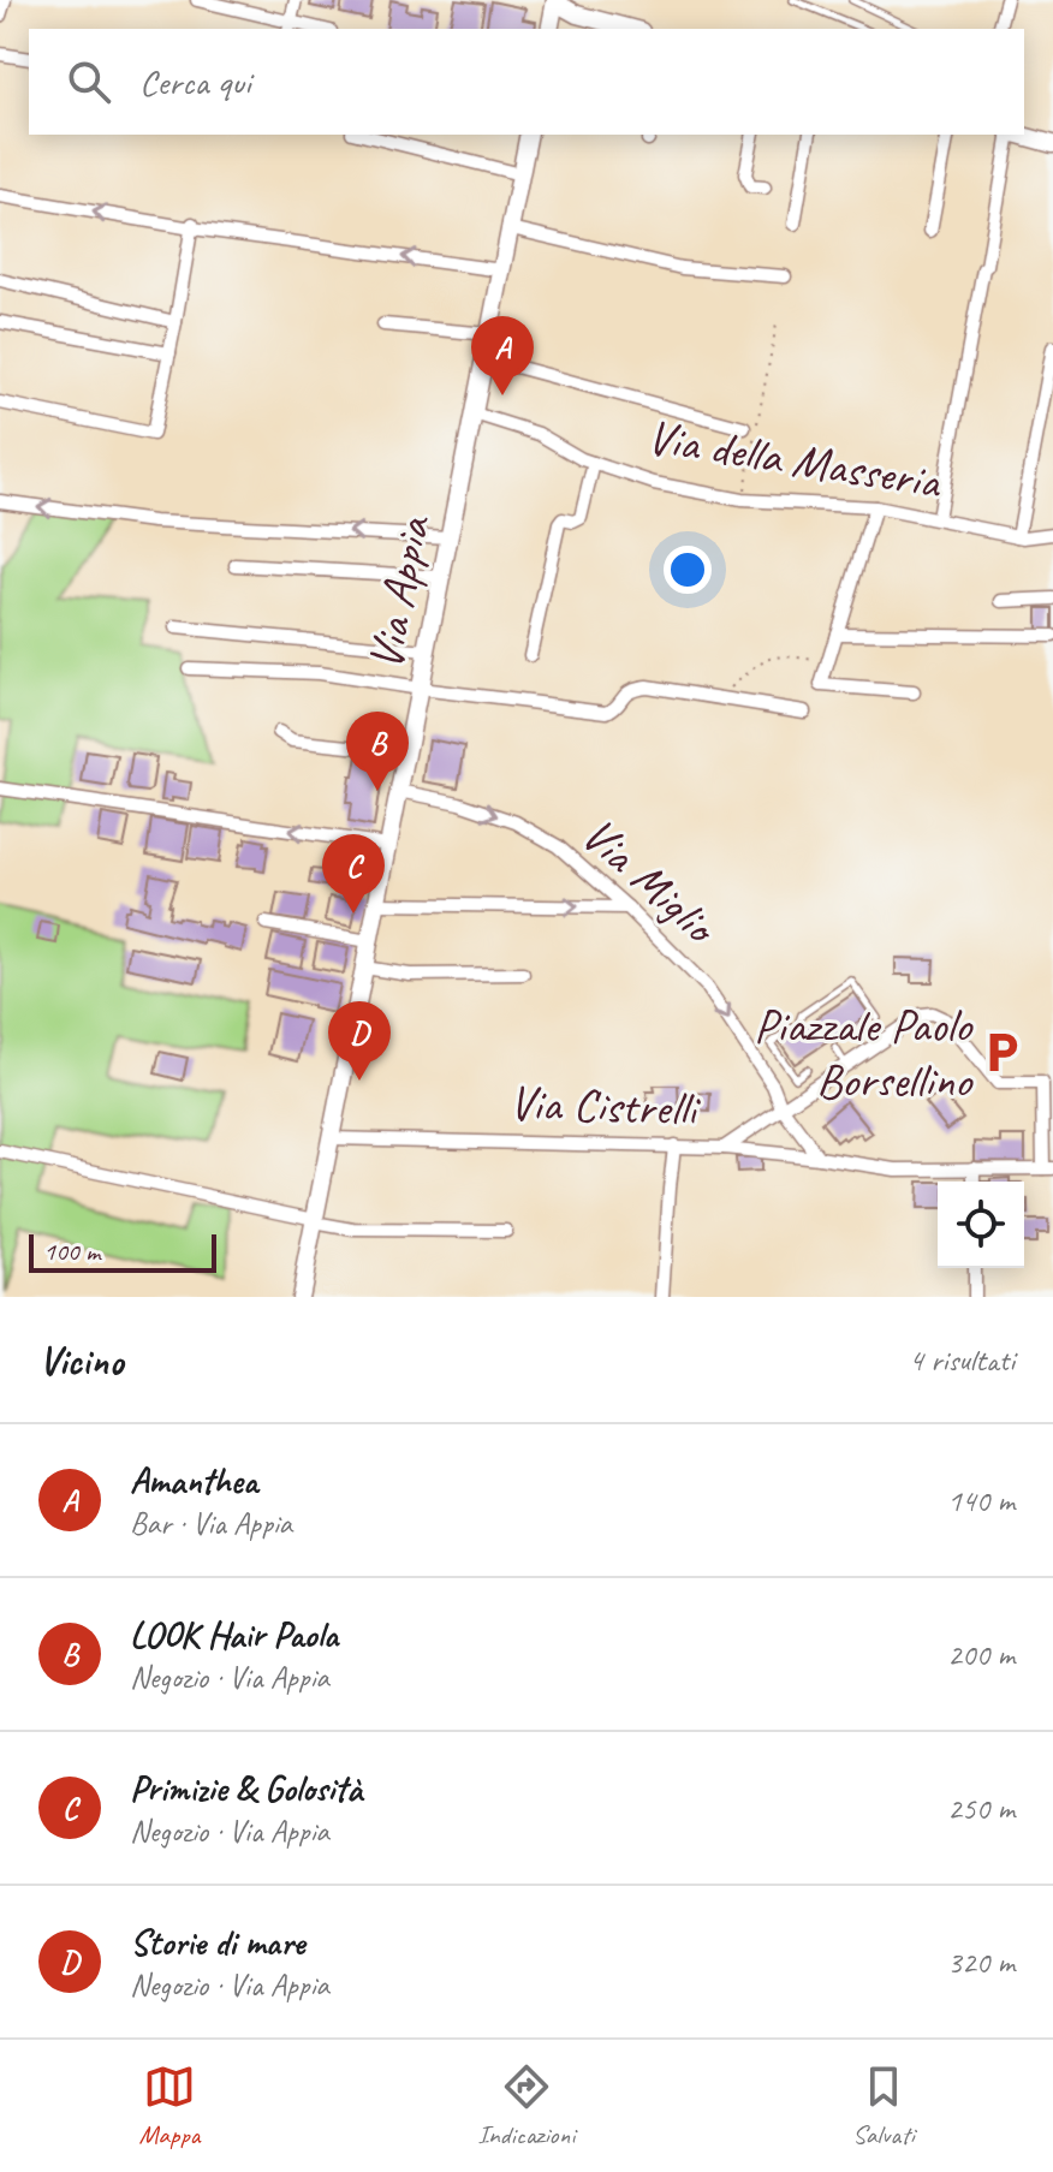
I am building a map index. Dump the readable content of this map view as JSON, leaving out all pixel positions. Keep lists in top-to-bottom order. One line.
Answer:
{"streets":{"main road":["Via Appia"],"street":["Via della Masseria","Via Miglio","Via Cistrelli"]},"crossings":[["Via della Masseria","Via Appia"],["Via Appia","Via Miglio"],["Via Appia","Via Cistrelli"],["Via Miglio","Via Cistrelli"]],"one_way":["Via Miglio"],"places":{"parking":["Piazzale Paolo Borsellino"]},"scale_bar":"100 m","page":{"search":"Cerca qui","pins":["A","B","C","D"],"scale":"100 m","heading":["Vicino","4 risultati"],"list":[{"mark":"A","name":"Amanthea","note":"Bar · Via Appia","value":"140 m"},{"mark":"B","name":"LOOK Hair Paola","note":"Negozio · Via Appia","value":"200 m"},{"mark":"C","name":"Primizie & Golosità","note":"Negozio · Via Appia","value":"250 m"},{"mark":"D","name":"Storie di mare","note":"Negozio · Via Appia","value":"320 m"}],"nav":["Mappa","Indicazioni","Salvati"]}}
